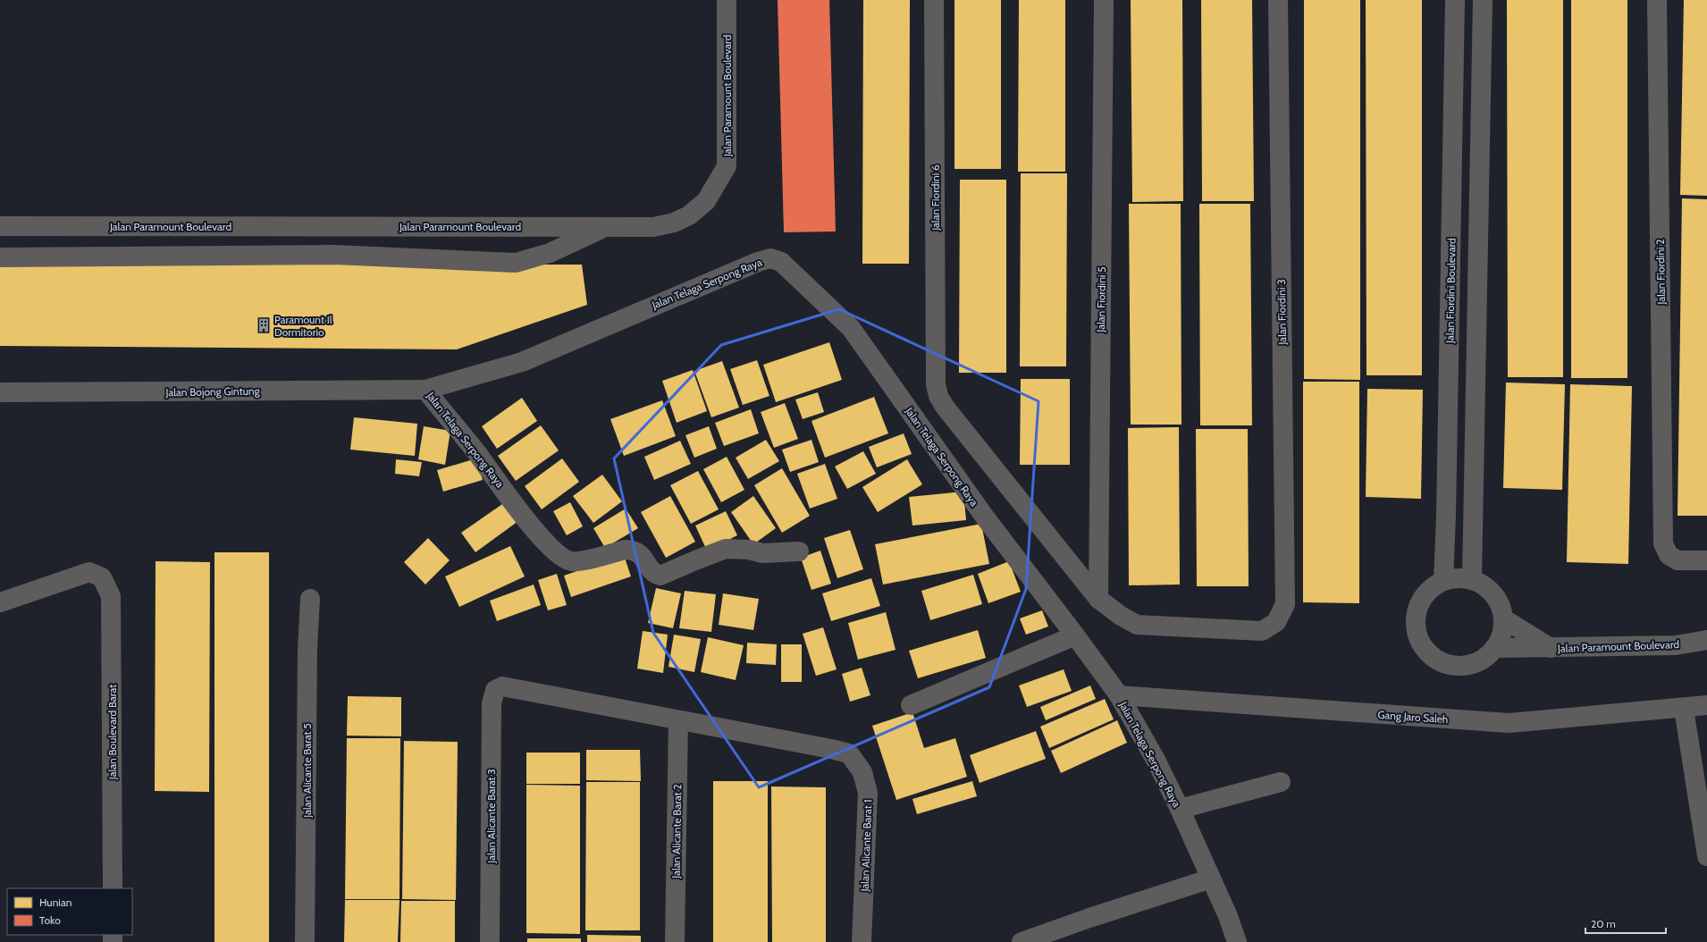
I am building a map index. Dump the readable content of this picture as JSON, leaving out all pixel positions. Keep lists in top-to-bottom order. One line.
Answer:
{"streets":{"street":["Jalan Paramount Boulevard","Jalan Fiordini 6","Jalan Fiordini 2","Jalan Telaga Serpong Raya","Jalan Fiordini Boulevard","Jalan Fiordini 5","Jalan Fiordini 3","Jalan Bojong Gintung","Gang Jaro Saleh","Jalan Boulevard Barat","Jalan Alicante Barat 5","Jalan Alicante Barat 3","Jalan Alicante Barat 2","Jalan Alicante Barat 1"]},"crossings":[["Jalan Paramount Boulevard","Jalan Fiordini Boulevard"],["Jalan Fiordini 6","Jalan Fiordini 5"],["Jalan Fiordini 6","Jalan Fiordini 3"],["Jalan Telaga Serpong Raya","Jalan Bojong Gintung"],["Jalan Telaga Serpong Raya","Gang Jaro Saleh"],["Jalan Fiordini 5","Jalan Fiordini 3"],["Jalan Alicante Barat 3","Jalan Alicante Barat 2"],["Jalan Alicante Barat 3","Jalan Alicante Barat 1"],["Jalan Alicante Barat 2","Jalan Alicante Barat 1"]],"places":{"building":["Paramount Il Dormitorio"]},"legend":["Hunian","Toko"],"scale_bar":"20 m"}
